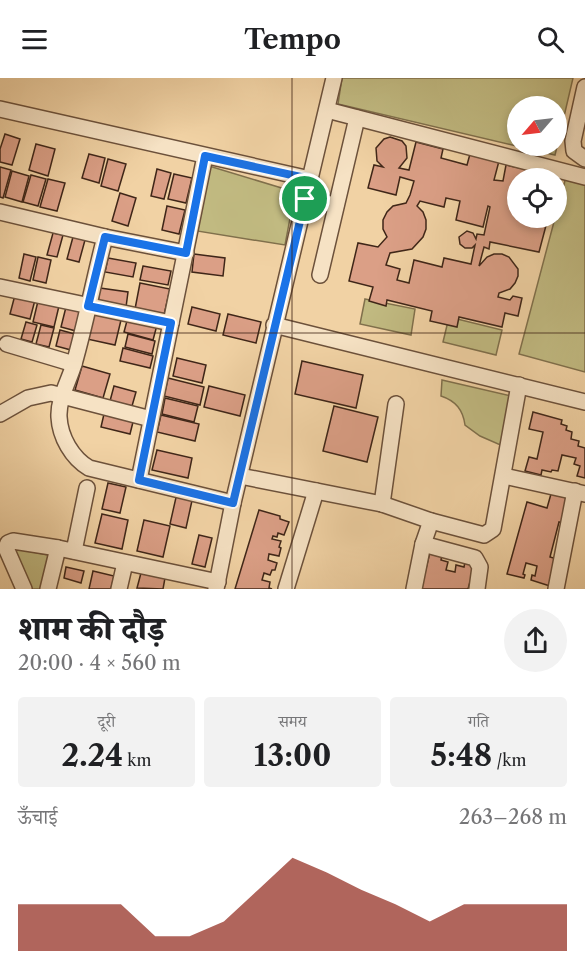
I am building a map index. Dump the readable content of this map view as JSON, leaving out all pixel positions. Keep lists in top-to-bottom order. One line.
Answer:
{"north":"bottom left","page":{"header":"Tempo","heading":["शाम की दौड़","20:00 · 4 × 560 m"],"stats":[["दूरी","2.24 km"],["समय","13:00"],["गति","5:48 /km"]],"chart":["ऊँचाई","263–268 m"]}}
